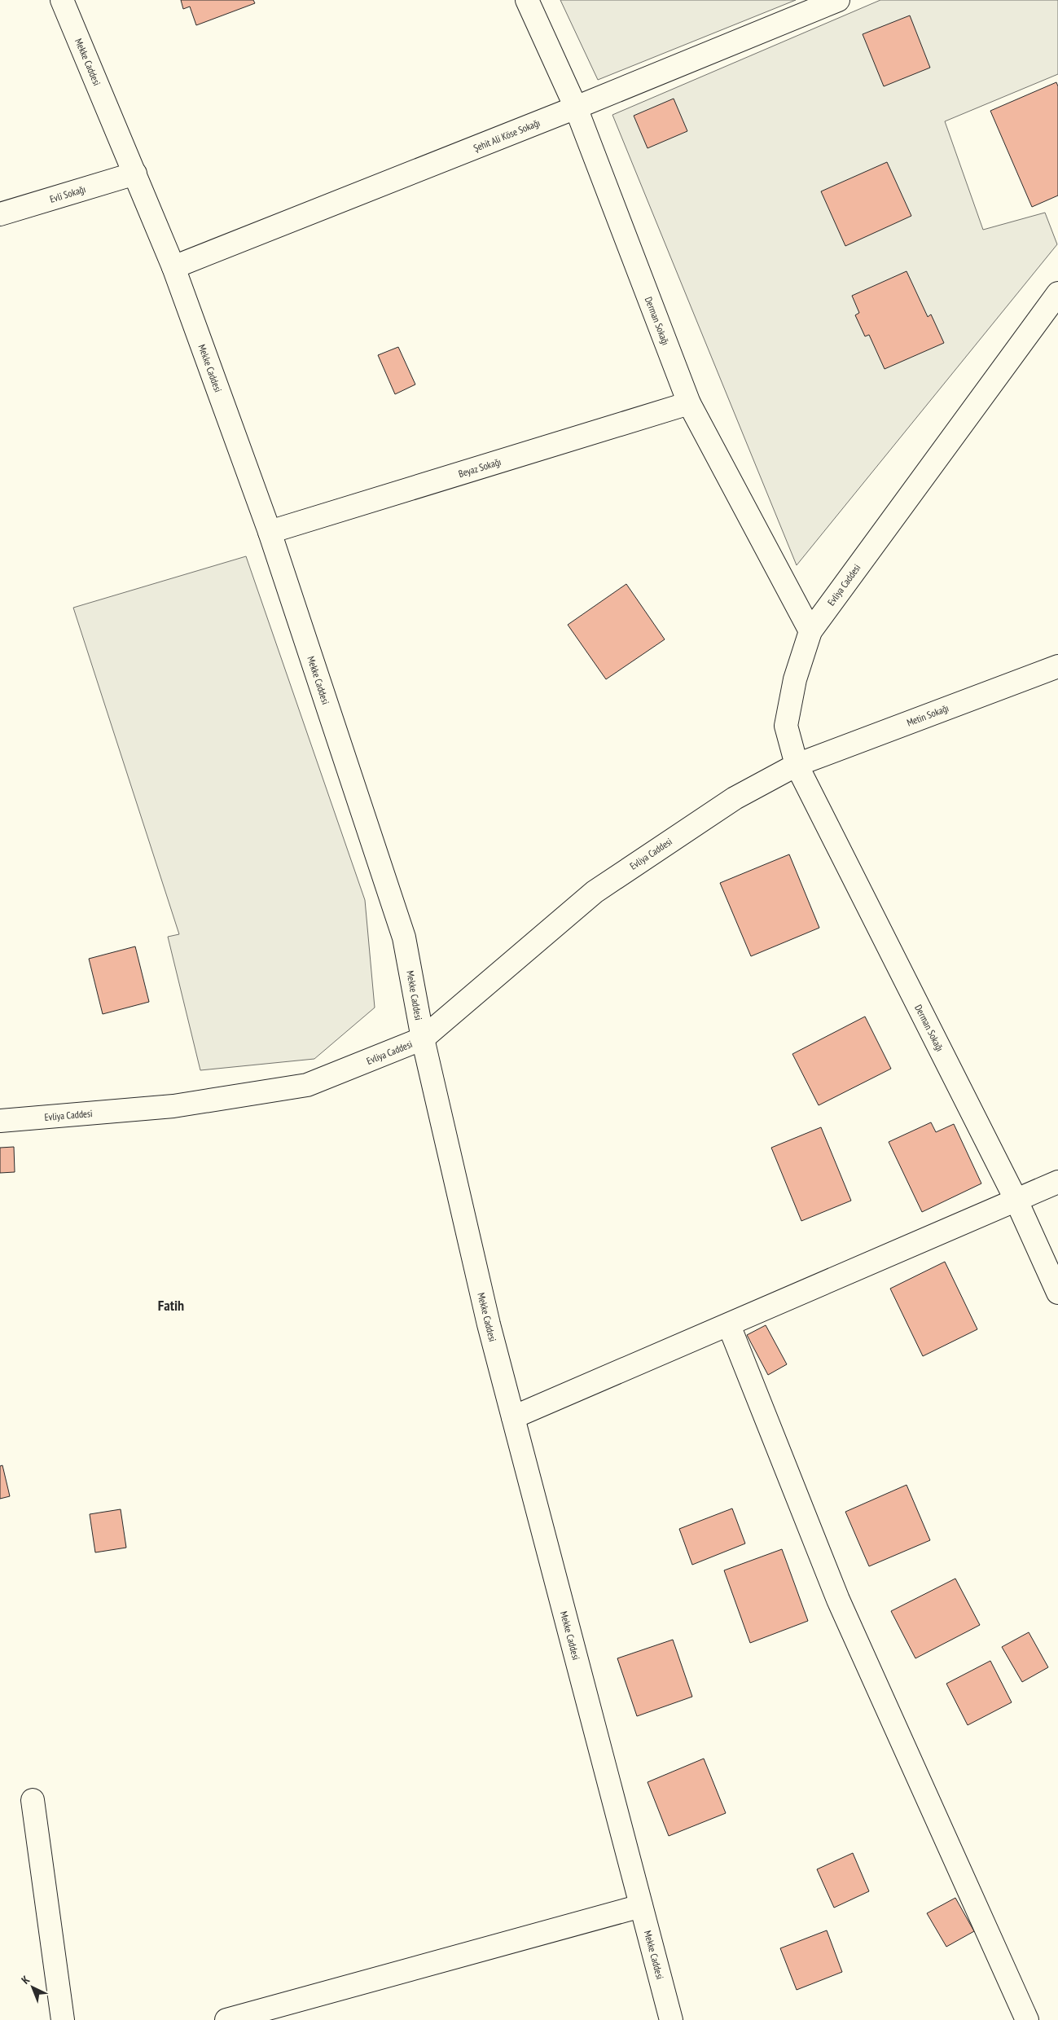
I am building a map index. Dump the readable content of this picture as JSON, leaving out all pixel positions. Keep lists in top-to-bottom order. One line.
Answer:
{"streets":{"street":["Mekke Caddesi","Şehit Ali Köse Sokağı","Evli Sokağı","Derman Sokağı","Beyaz Sokağı","Evliya Caddesi","Metin Sokağı"]},"crossings":[["Mekke Caddesi","Şehit Ali Köse Sokağı"],["Mekke Caddesi","Evli Sokağı"],["Mekke Caddesi","Beyaz Sokağı"],["Mekke Caddesi","Evliya Caddesi"],["Şehit Ali Köse Sokağı","Derman Sokağı"],["Derman Sokağı","Beyaz Sokağı"],["Derman Sokağı","Evliya Caddesi"],["Derman Sokağı","Metin Sokağı"],["Evliya Caddesi","Metin Sokağı"]],"districts":["Fatih"],"north":"top left"}
